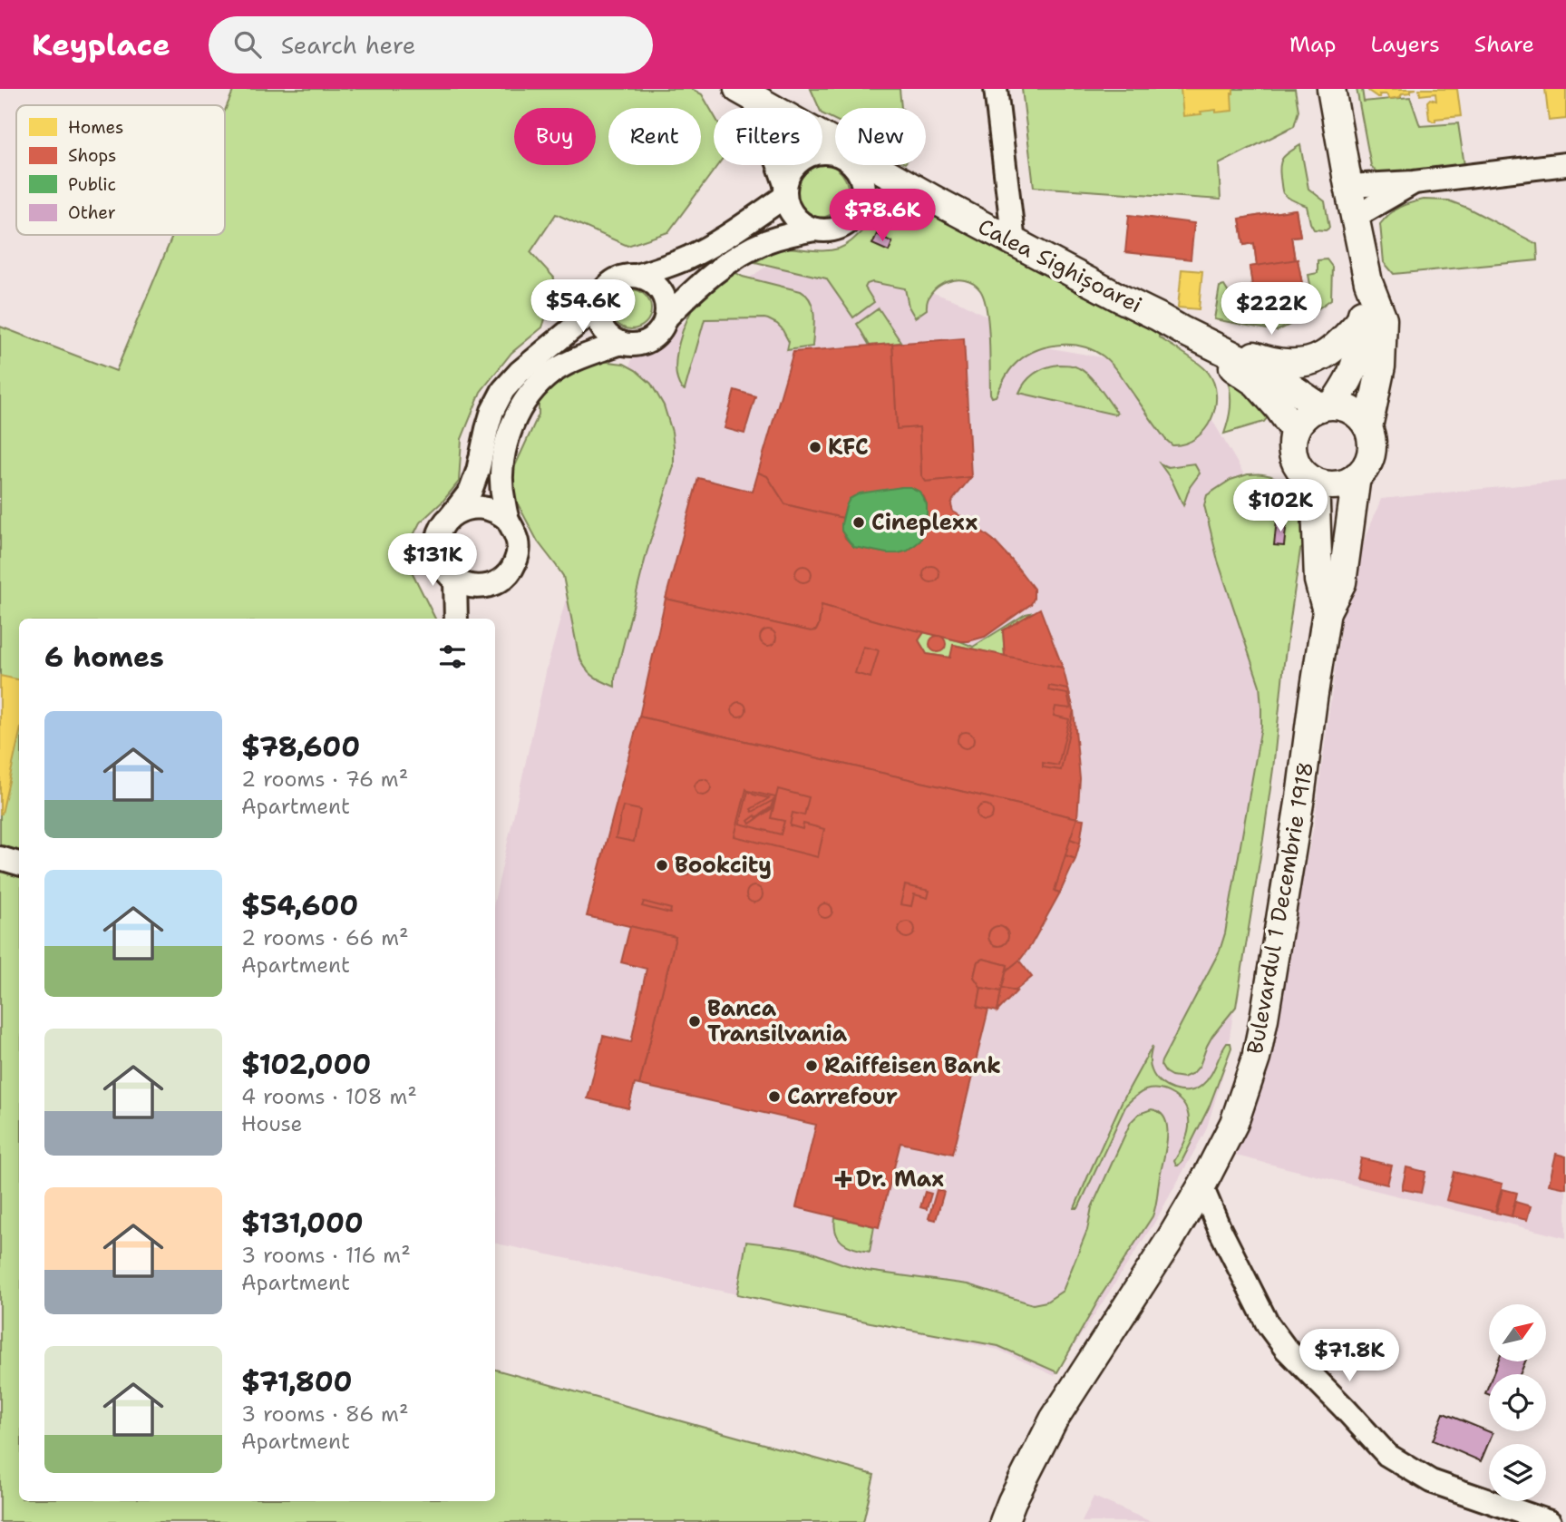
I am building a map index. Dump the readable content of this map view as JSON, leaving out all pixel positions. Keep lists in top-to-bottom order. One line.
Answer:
{"streets":{"main road":["Calea Sighișoarei","Bulevardul 1 Decembrie 1918"]},"crossings":[["Calea Sighișoarei","Bulevardul 1 Decembrie 1918"]],"places":{"other":["KFC","Cineplexx","Bookcity","Banca Transilvania","Raiffeisen Bank","Carrefour"],"health":["Dr. Max"]},"legend":["Homes","Shops","Public","Other"],"north":"top right","page":{"header":"Keyplace","search":"Search here","nav":["Map","Layers","Share"],"chip":["Buy","Rent","Filters","New"],"price":["$78.6K","$54.6K","$222K","$102K","$131K","$71.8K"],"heading":"6 homes","list":[{"name":"$78,600","note":"2 rooms · 76 m² · Apartment"},{"name":"$54,600","note":"2 rooms · 66 m² · Apartment"},{"name":"$102,000","note":"4 rooms · 108 m² · House"},{"name":"$131,000","note":"3 rooms · 116 m² · Apartment"},{"name":"$71,800","note":"3 rooms · 86 m² · Apartment"}]}}
